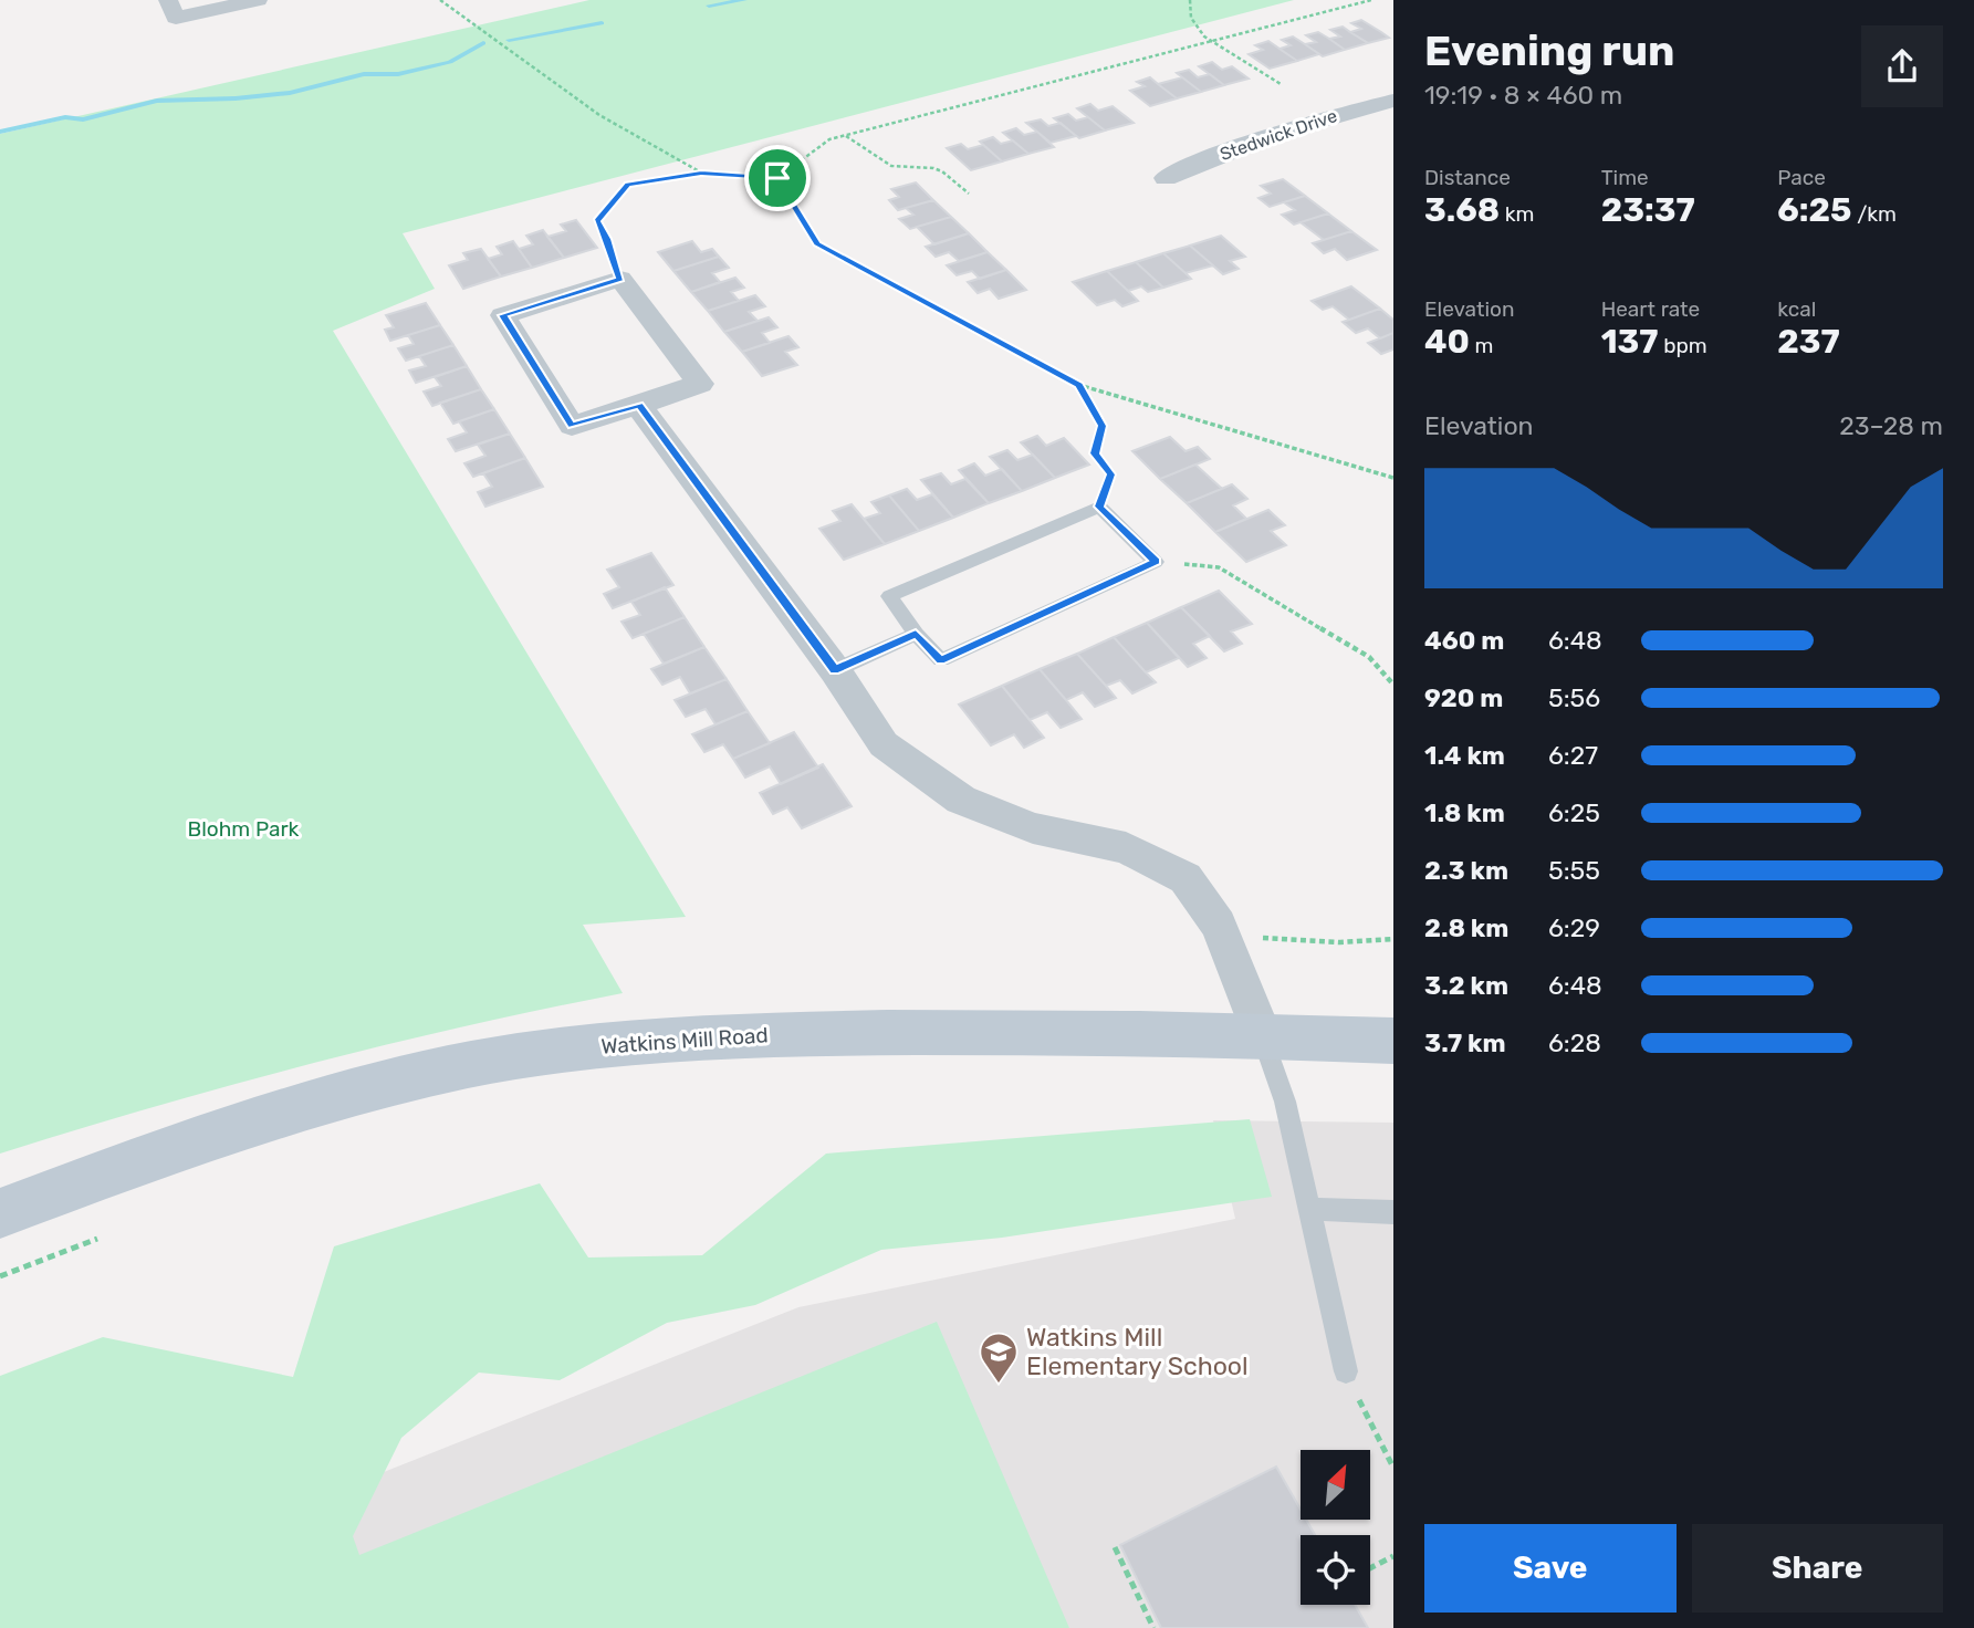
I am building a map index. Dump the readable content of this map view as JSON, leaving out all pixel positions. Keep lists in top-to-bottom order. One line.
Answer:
{"streets":{"street":["Stedwick Drive","Watkins Mill Road"]},"parks":["Blohm Park"],"places":{"school or university":["Watkins Mill Elementary School"]},"north":"top right","page":{"heading":["Evening run","19:19 · 8 × 460 m"],"stats":[["Distance","3.68 km"],["Time","23:37"],["Pace","6:25 /km"],["Elevation","40 m"],["Heart rate","137 bpm"],["kcal","237"]],"chart":["Elevation","23–28 m"],"list":[{"name":"460 m","note":"6:48"},{"name":"920 m","note":"5:56"},{"name":"1.4 km","note":"6:27"},{"name":"1.8 km","note":"6:25"},{"name":"2.3 km","note":"5:55"},{"name":"2.8 km","note":"6:29"},{"name":"3.2 km","note":"6:48"},{"name":"3.7 km","note":"6:28"}],"buttons":["Save","Share"]}}
